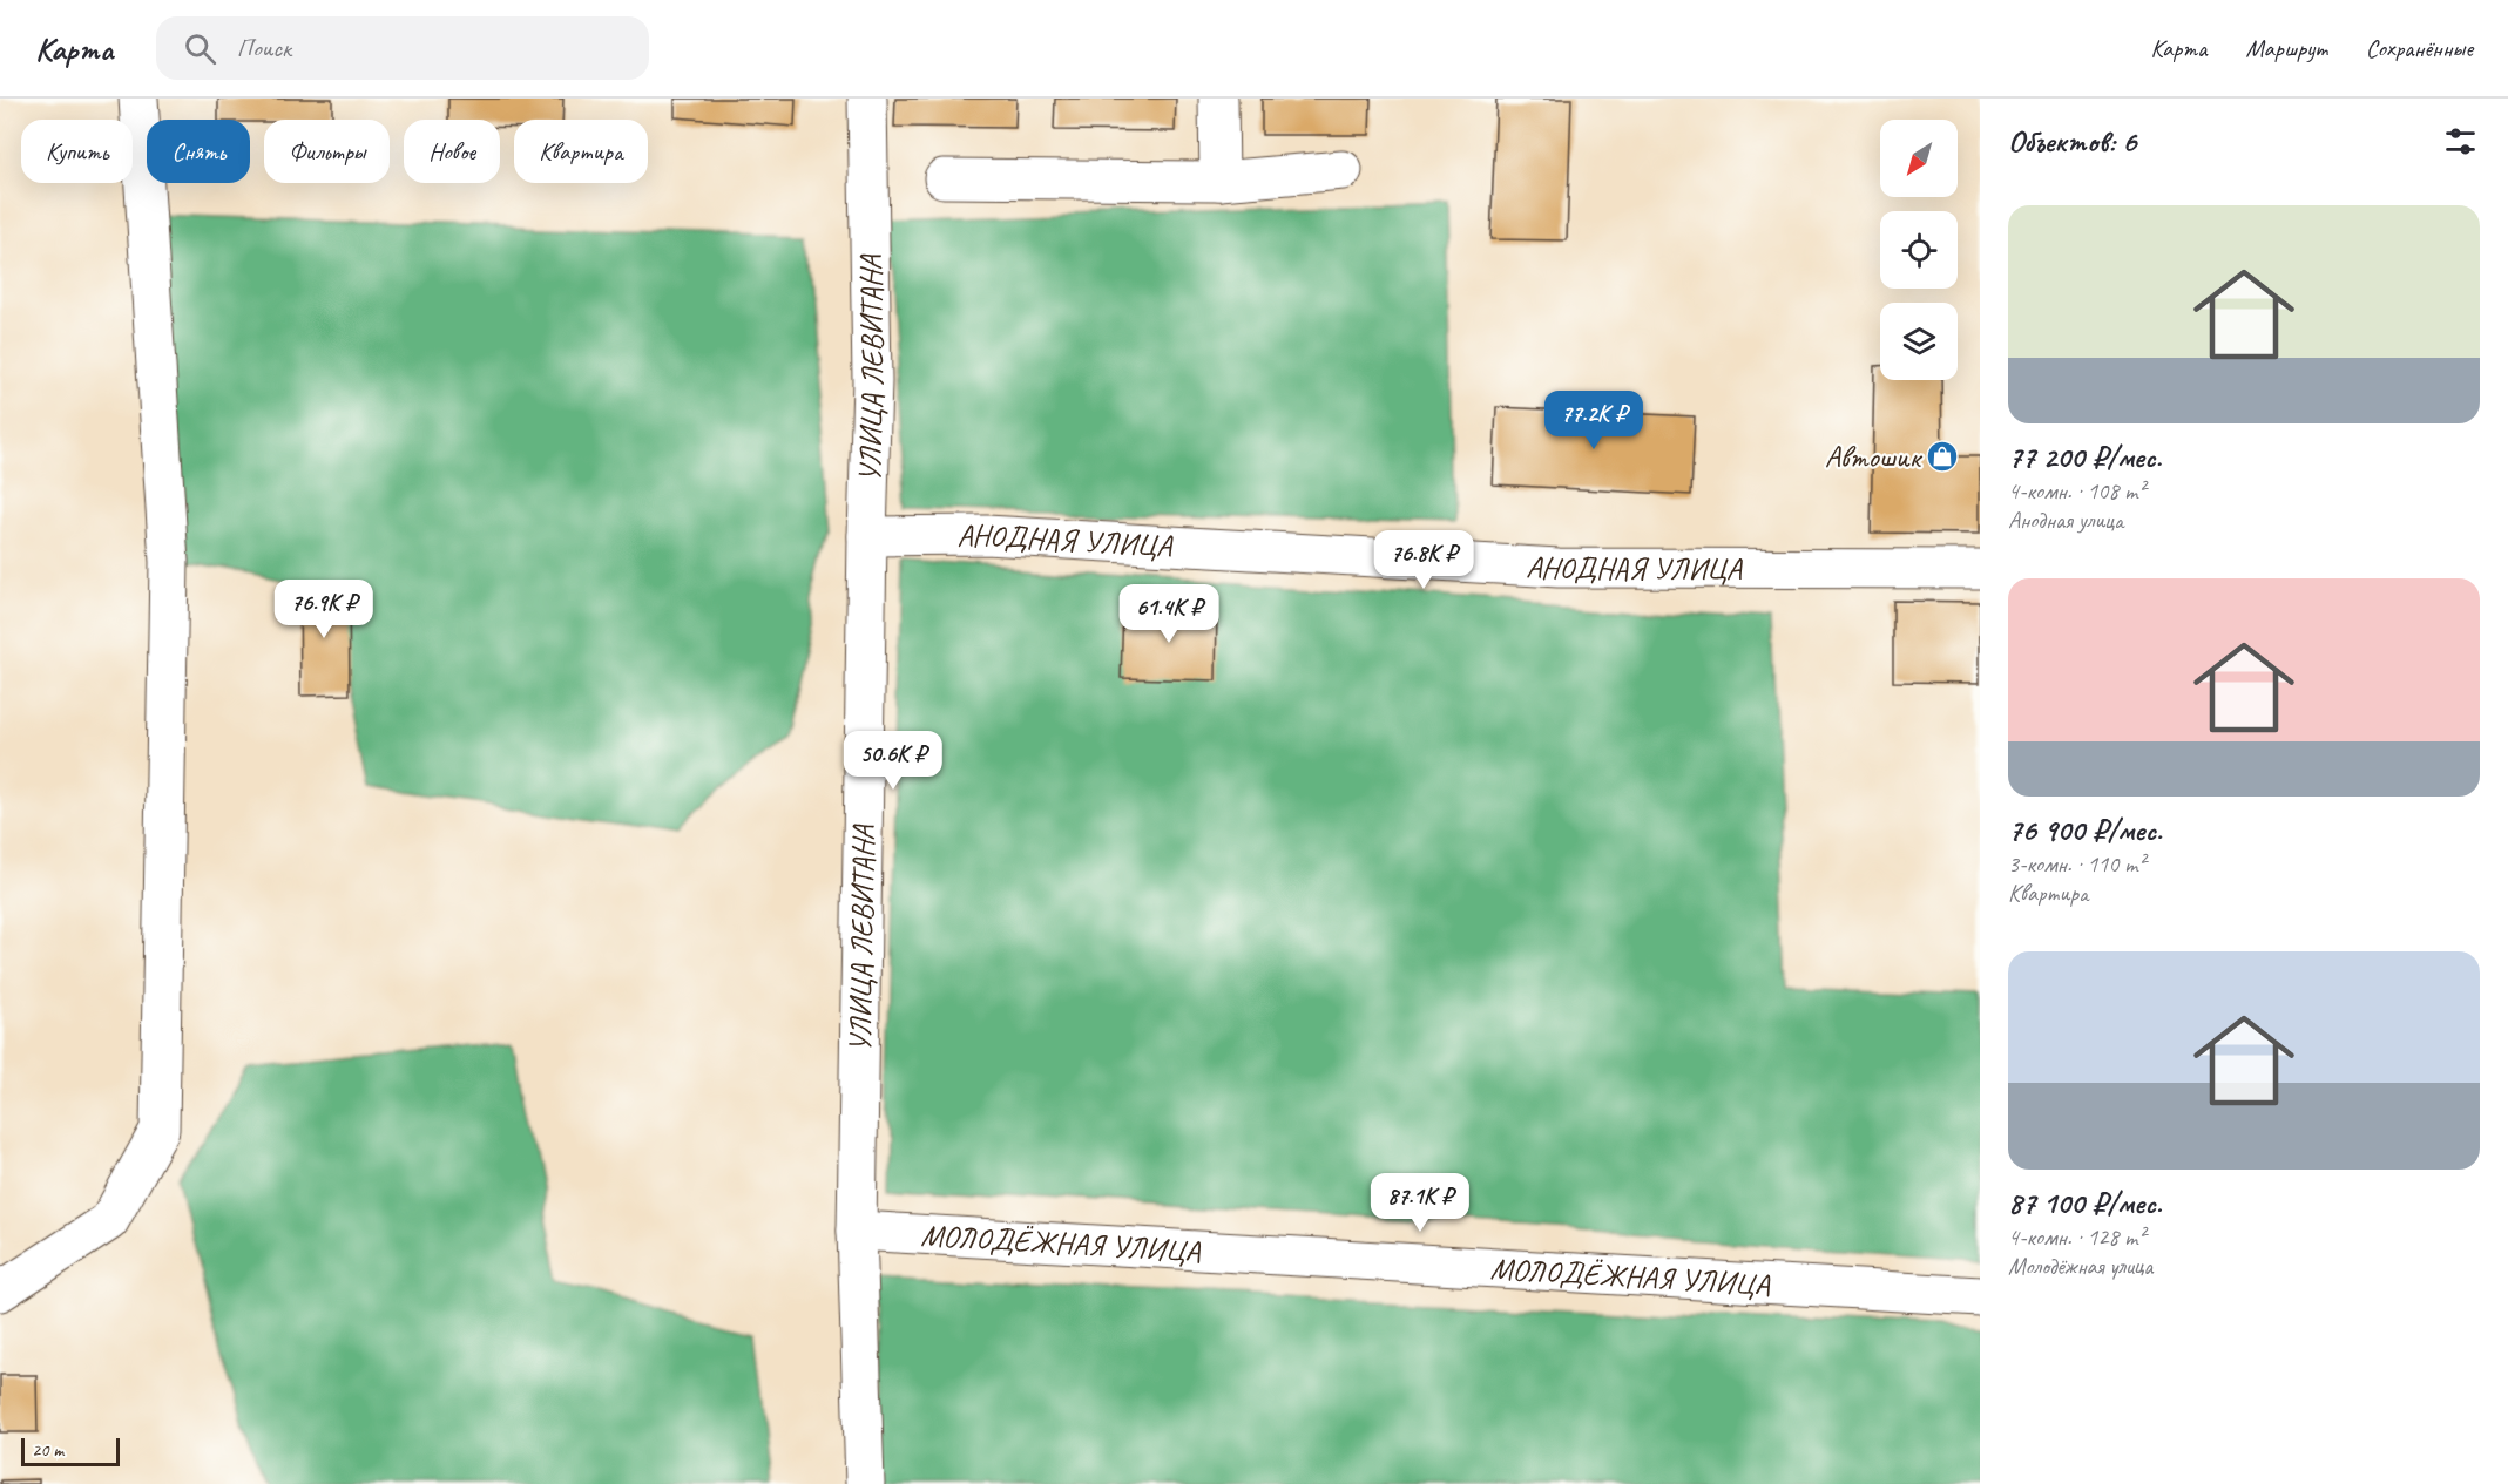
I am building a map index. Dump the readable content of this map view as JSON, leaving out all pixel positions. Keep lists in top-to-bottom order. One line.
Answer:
{"streets":{"street":["УЛИЦА ЛЕВИТАНА","АНОДНАЯ УЛИЦА","МОЛОДЁЖНАЯ УЛИЦА"]},"crossings":[["УЛИЦА ЛЕВИТАНА","АНОДНАЯ УЛИЦА"],["УЛИЦА ЛЕВИТАНА","МОЛОДЁЖНАЯ УЛИЦА"]],"places":{"shop":["Автошик"]},"scale_bar":"20 m","north":"bottom left","page":{"header":"Карта","search":"Поиск","nav":["Карта","Маршрут","Сохранённые"],"heading":"Объектов: 6","chip":["Купить","Снять","Фильтры","Новое","Квартира"],"list":[{"name":"77 200 ₽/мес.","note":"4-комн. · 108 m² · Анодная улица"},{"name":"76 900 ₽/мес.","note":"3-комн. · 110 m² · Квартира"},{"name":"87 100 ₽/мес.","note":"4-комн. · 128 m² · Молодёжная улица"}],"price":["77.2K ₽","76.8K ₽","76.9K ₽","61.4K ₽","50.6K ₽","87.1K ₽"],"scale":"20 m"}}
